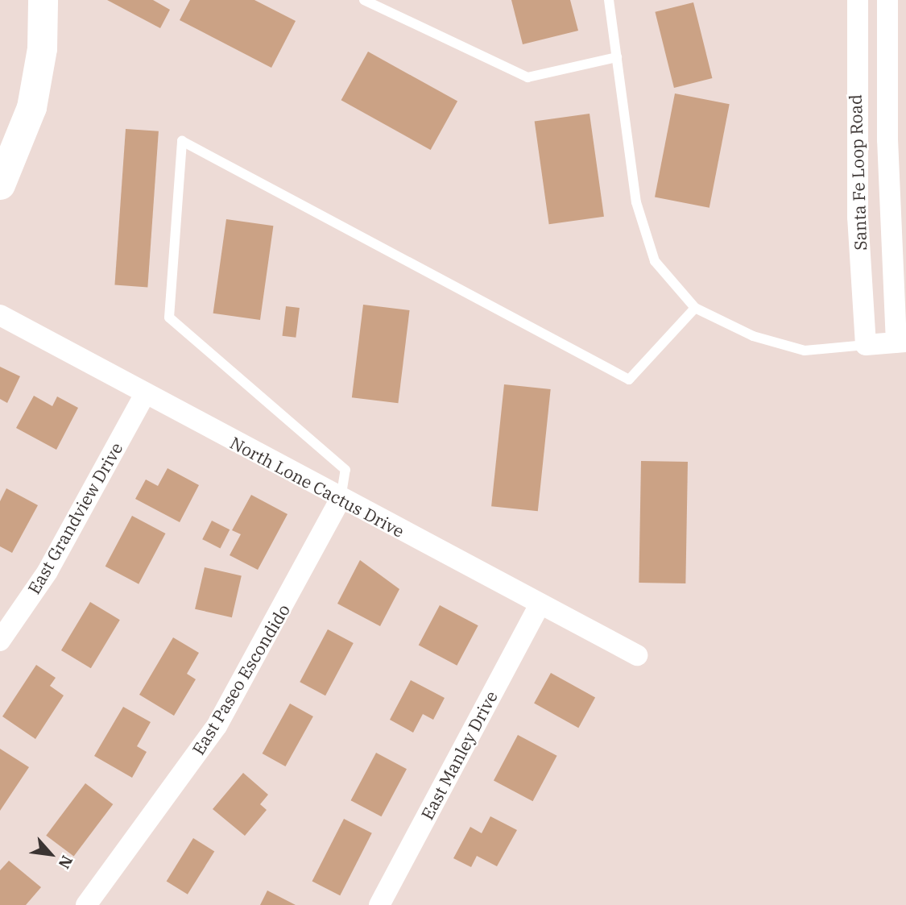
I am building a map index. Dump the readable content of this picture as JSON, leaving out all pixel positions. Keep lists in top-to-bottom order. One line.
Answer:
{"streets":{"street":["Santa Fe Loop Road","North Lone Cactus Drive","East Grandview Drive","East Paseo Escondido","East Manley Drive"]},"crossings":[["North Lone Cactus Drive","East Grandview Drive"],["North Lone Cactus Drive","East Paseo Escondido"],["North Lone Cactus Drive","East Manley Drive"]],"north":"bottom right"}
